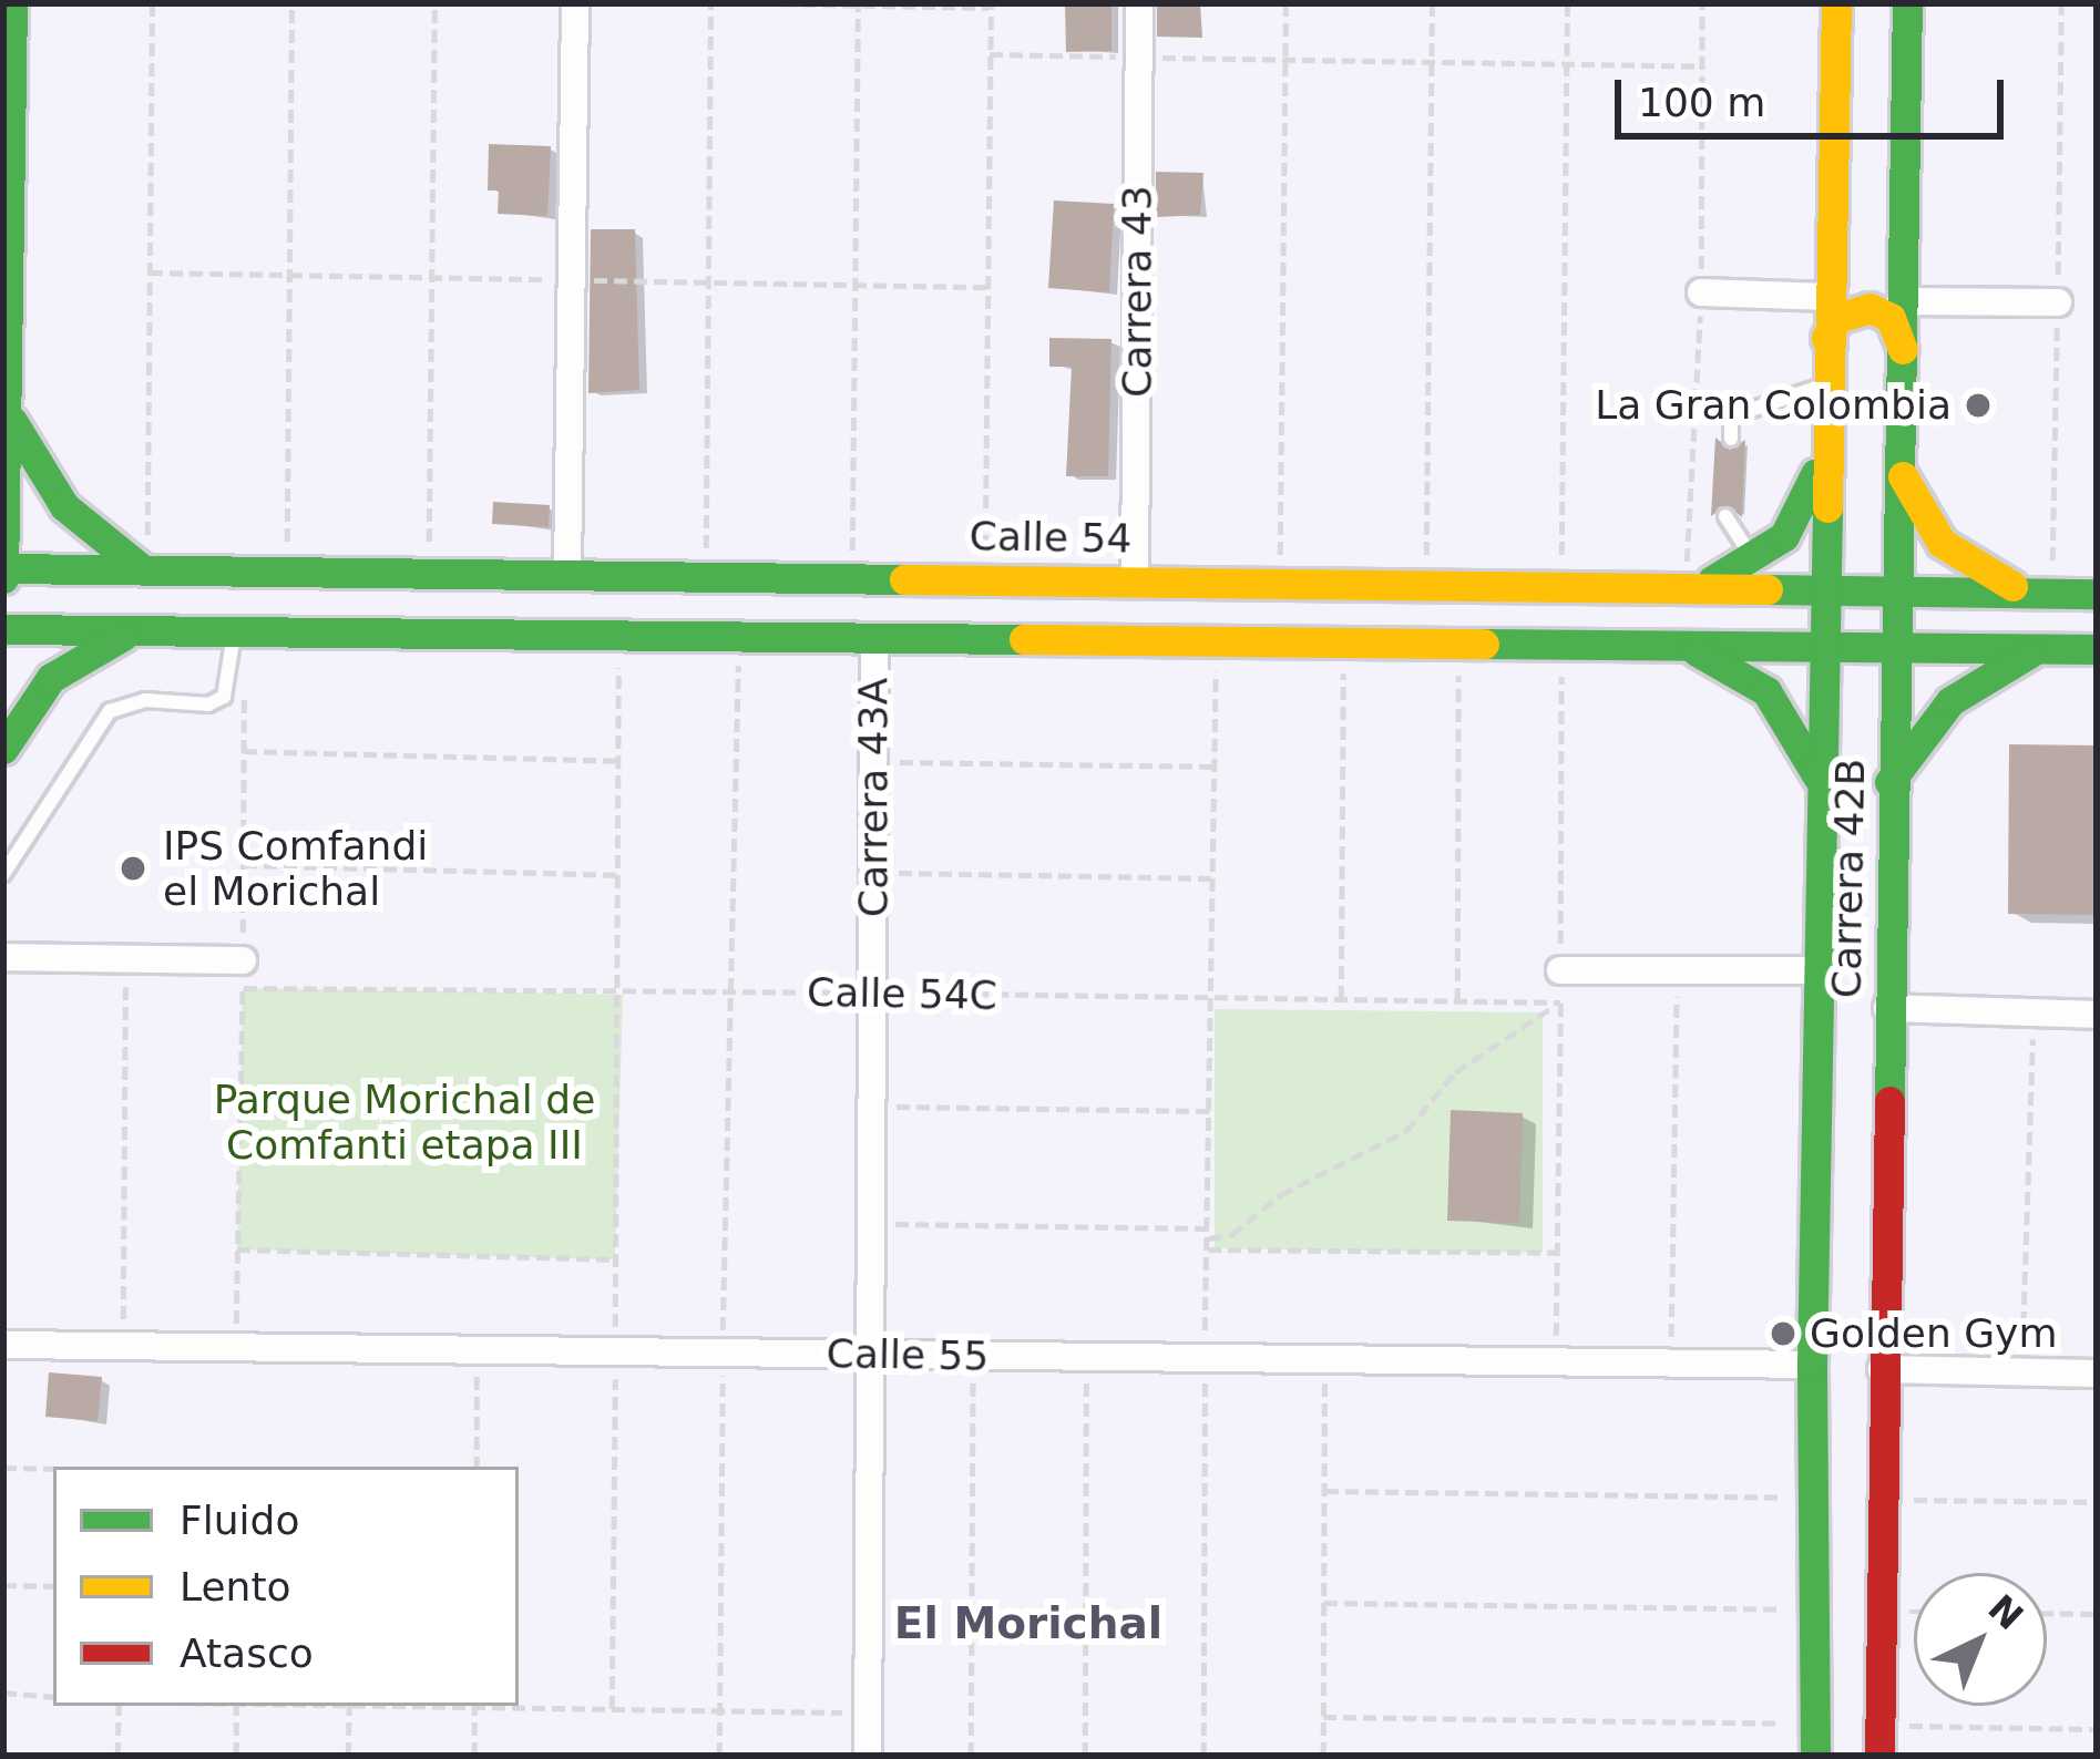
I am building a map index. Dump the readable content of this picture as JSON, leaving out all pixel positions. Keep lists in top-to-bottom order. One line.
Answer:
{"streets":{"main road":["Calle 54","Carrera 42B"],"street":["Carrera 43","Carrera 43A","Calle 55"],"path":["Calle 54C"]},"crossings":[["Carrera 43","Calle 54"],["Calle 54","Carrera 42B"],["Carrera 43A","Calle 54C"],["Carrera 43A","Calle 55"],["Carrera 42B","Calle 55"]],"districts":["El Morichal"],"parks":["Parque Morichal de Comfanti etapa III"],"places":["La Gran Colombia","IPS Comfandi el Morichal","Golden Gym"],"legend":["Fluido","Lento","Atasco"],"scale_bar":"100 m","north":"top right"}
